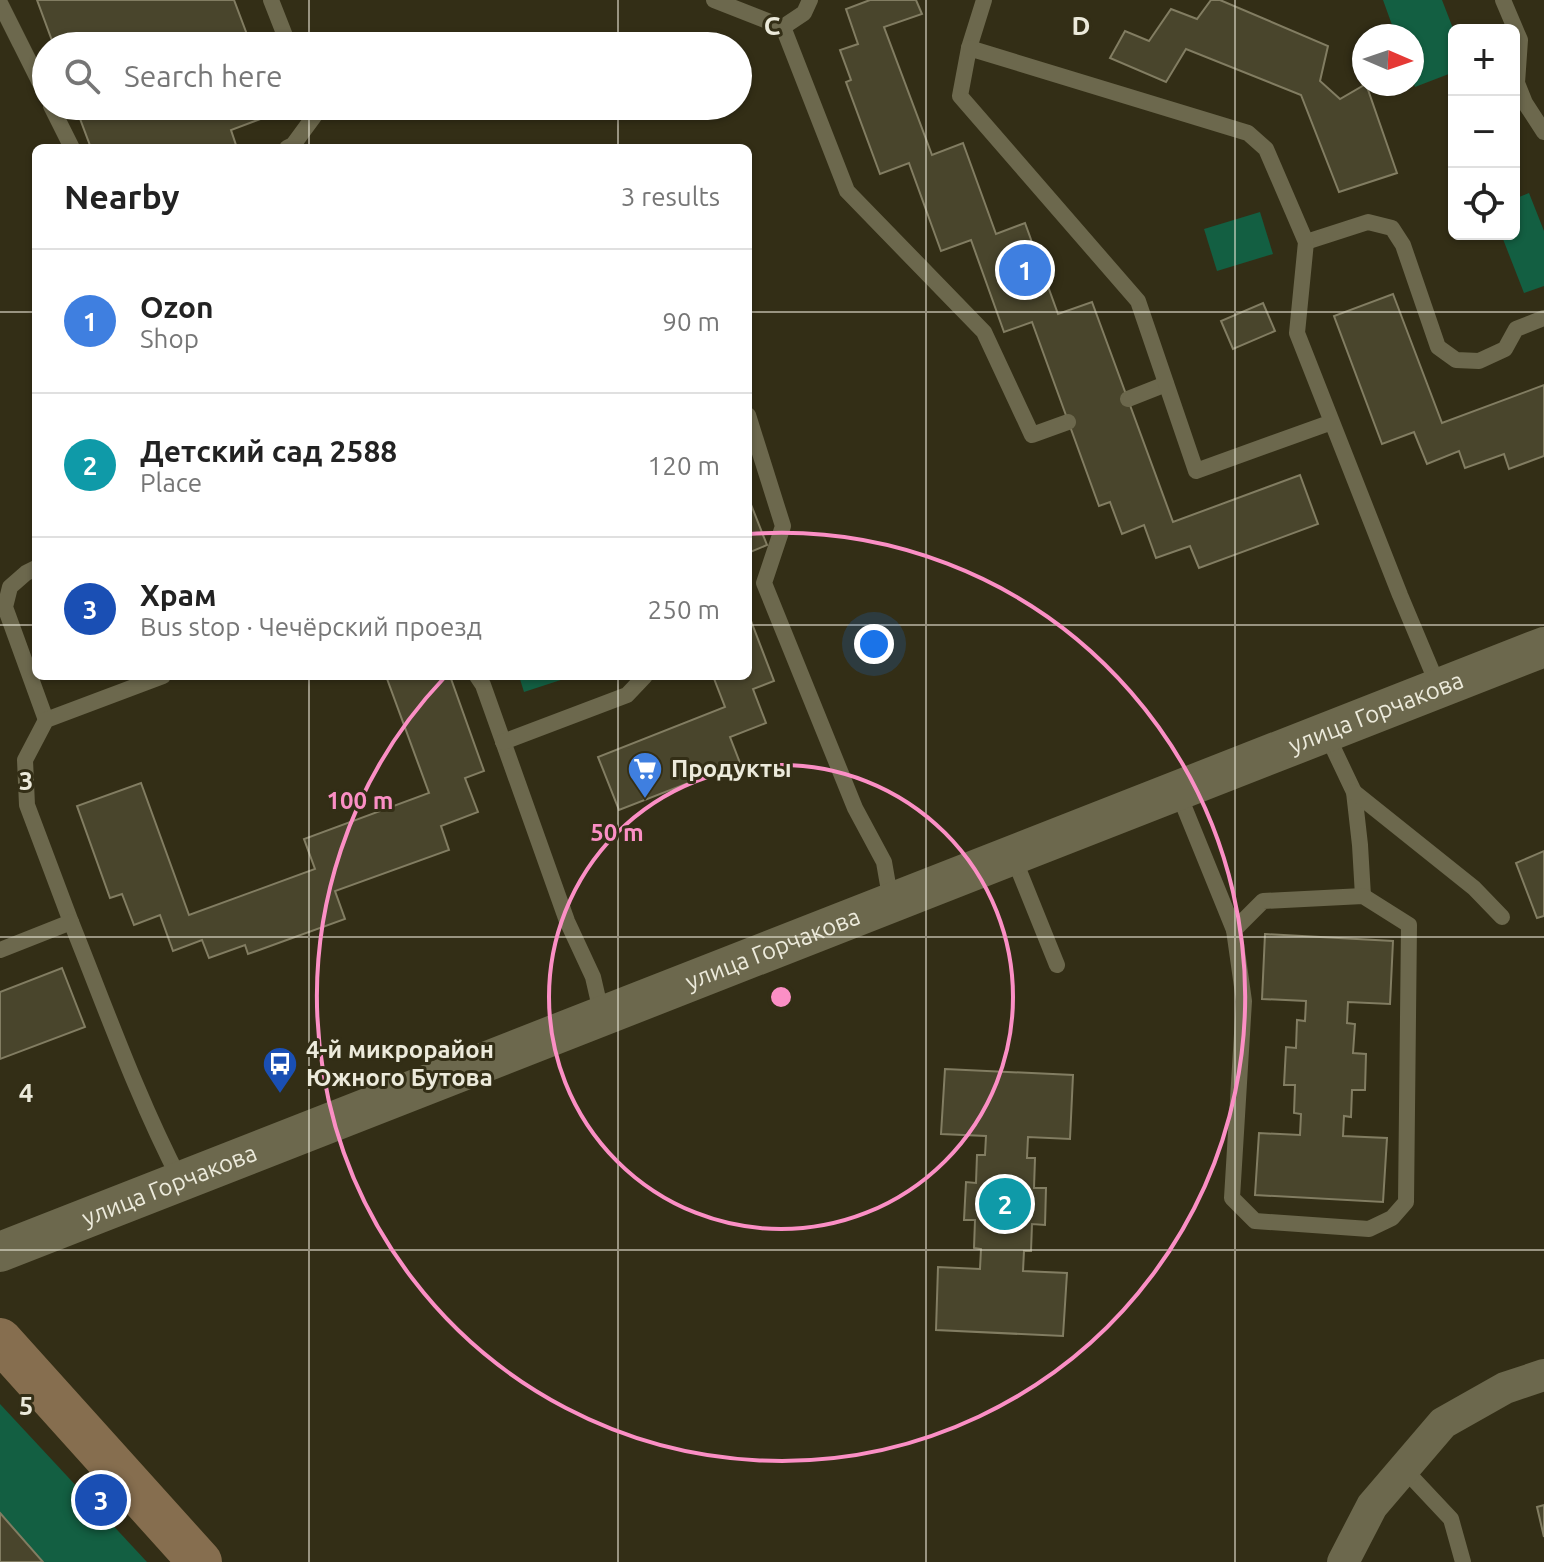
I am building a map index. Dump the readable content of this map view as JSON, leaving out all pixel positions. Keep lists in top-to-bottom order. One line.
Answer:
{"streets":{"street":["улица Горчакова"]},"places":{"supermarket":["Продукты"],"bus stop":["4-й микрорайон Южного Бутова"]},"north":"right","page":{"map_buttons":["+","−"],"search":"Search here","heading":["Nearby","3 results"],"pins":["1","2","3"],"list":[{"mark":"1","name":"Ozon","note":"Shop","value":"90 m"},{"mark":"2","name":"Детский сад 2588","note":"Place","value":"120 m"},{"mark":"3","name":"Храм","note":"Bus stop · Чечёрский проезд","value":"250 m"}]},"grid":{"columns":["C","D"],"rows":["3","4","5"]},"rings":["100 m","50 m"]}
